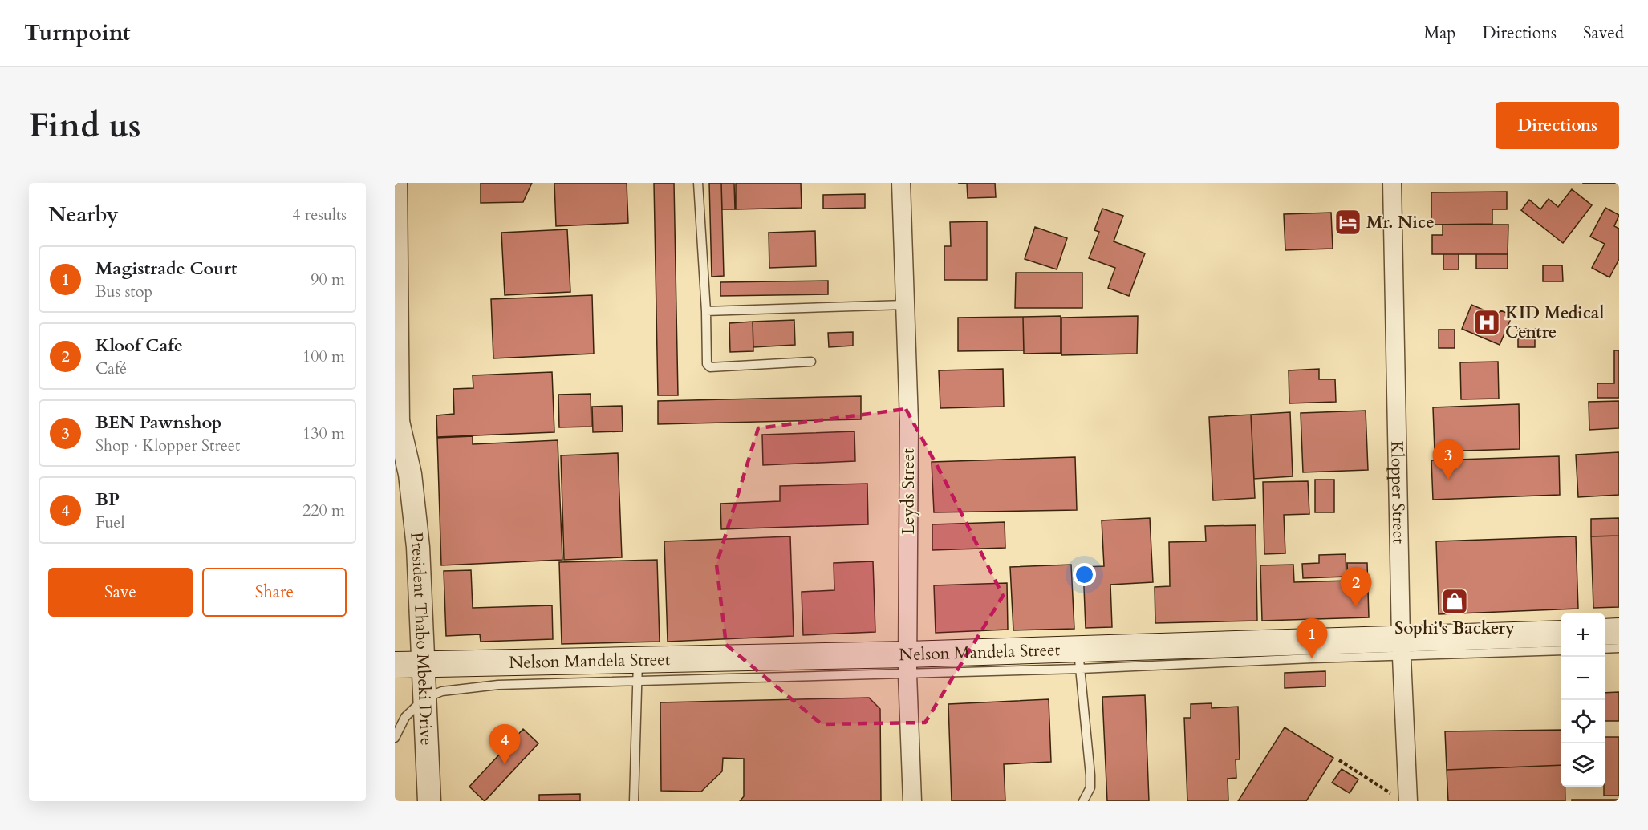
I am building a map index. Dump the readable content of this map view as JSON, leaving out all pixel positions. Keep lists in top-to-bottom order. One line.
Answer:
{"streets":{"main road":["Nelson Mandela Street"],"street":["Leyds Street","Klopper Street","President Thabo Mbeki Drive"]},"crossings":[["Leyds Street","Nelson Mandela Street"],["Klopper Street","Nelson Mandela Street"],["President Thabo Mbeki Drive","Nelson Mandela Street"]],"places":{"hotel":["Mr. Nice"],"hospital":["KID Medical Centre"],"shop":["Sophi's Backery"]},"page":{"header":"Turnpoint","nav":["Map","Directions","Saved"],"buttons":["Directions",["Save","Share"]],"title":"Find us","heading":["Nearby","4 results"],"list":[{"mark":"1","name":"Magistrade Court","note":"Bus stop","value":"90 m"},{"mark":"2","name":"Kloof Cafe","note":"Café","value":"100 m"},{"mark":"3","name":"BEN Pawnshop","note":"Shop · Klopper Street","value":"130 m"},{"mark":"4","name":"BP","note":"Fuel","value":"220 m"}],"pins":["3","2","1","4"],"map_buttons":["+","−"]}}
